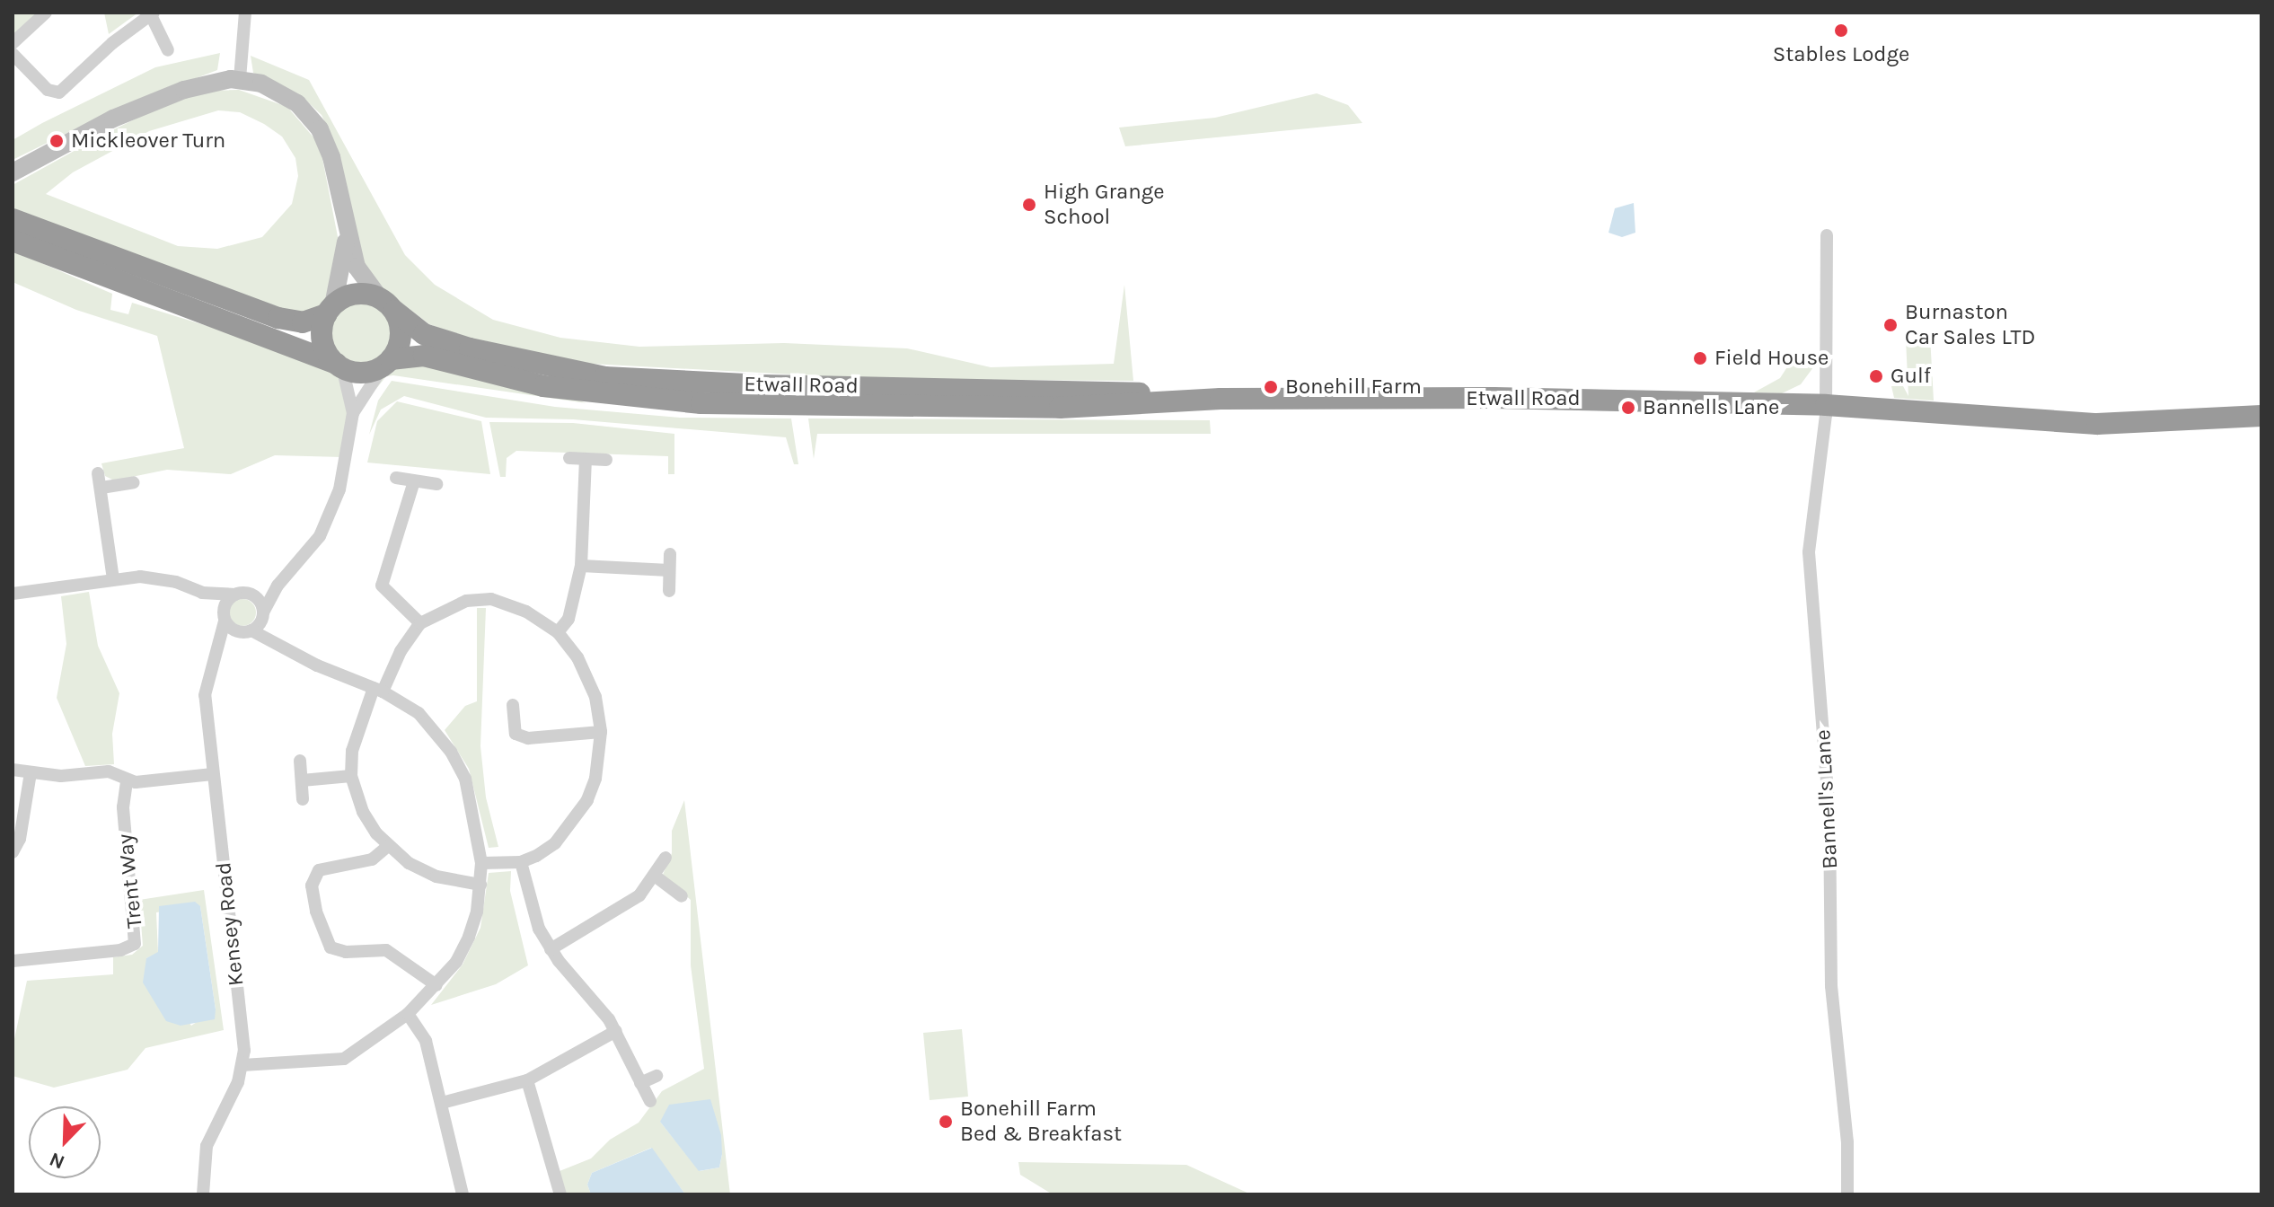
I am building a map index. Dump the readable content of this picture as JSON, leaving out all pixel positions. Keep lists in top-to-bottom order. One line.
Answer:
{"streets":{"highway":["Etwall Road"],"street":["Bannell's Lane","Trent Way","Kensey Road"]},"crossings":[["Etwall Road","Bannell's Lane"]],"places":["Stables Lodge","Mickleover Turn","High Grange School","Burnaston Car Sales LTD","Field House","Gulf","Bonehill Farm","Bannells Lane","Bonehill Farm Bed & Breakfast"],"north":"bottom left"}
